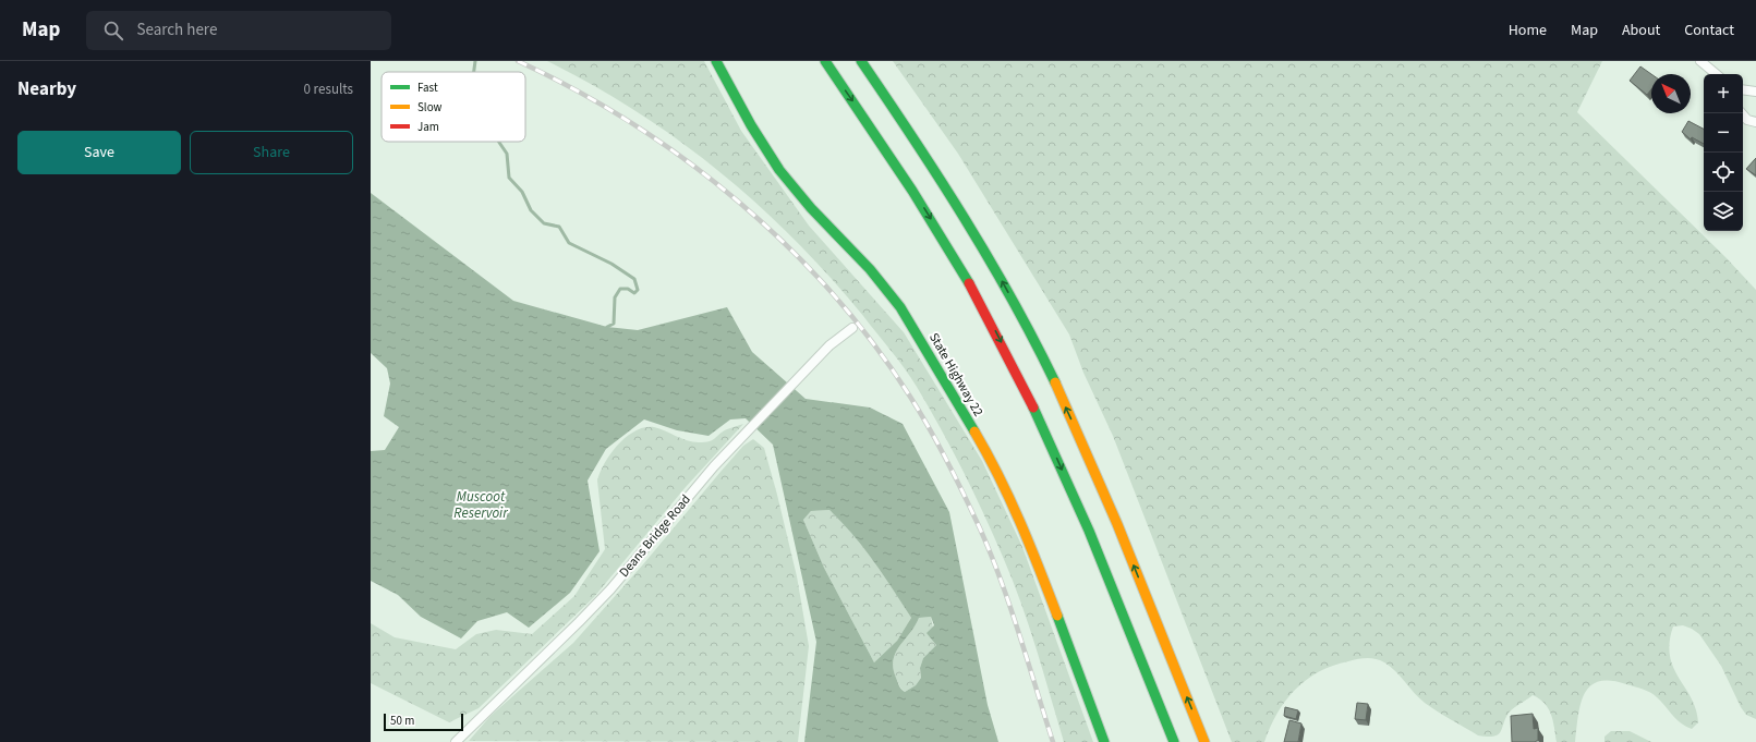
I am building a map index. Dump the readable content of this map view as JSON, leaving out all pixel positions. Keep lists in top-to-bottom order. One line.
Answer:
{"streets":{"main road":["State Highway 22"],"street":["Deans Bridge Road"]},"water":["Muscoot Reservoir"],"legend":["Fast","Slow","Jam"],"scale_bar":"50 m","north":"top left","page":{"header":"Map","search":"Search here","nav":["Home","Map","About","Contact"],"heading":["Nearby","0 results"],"map_buttons":["+","−"],"buttons":["Save","Share"],"scale":"50 m"}}
